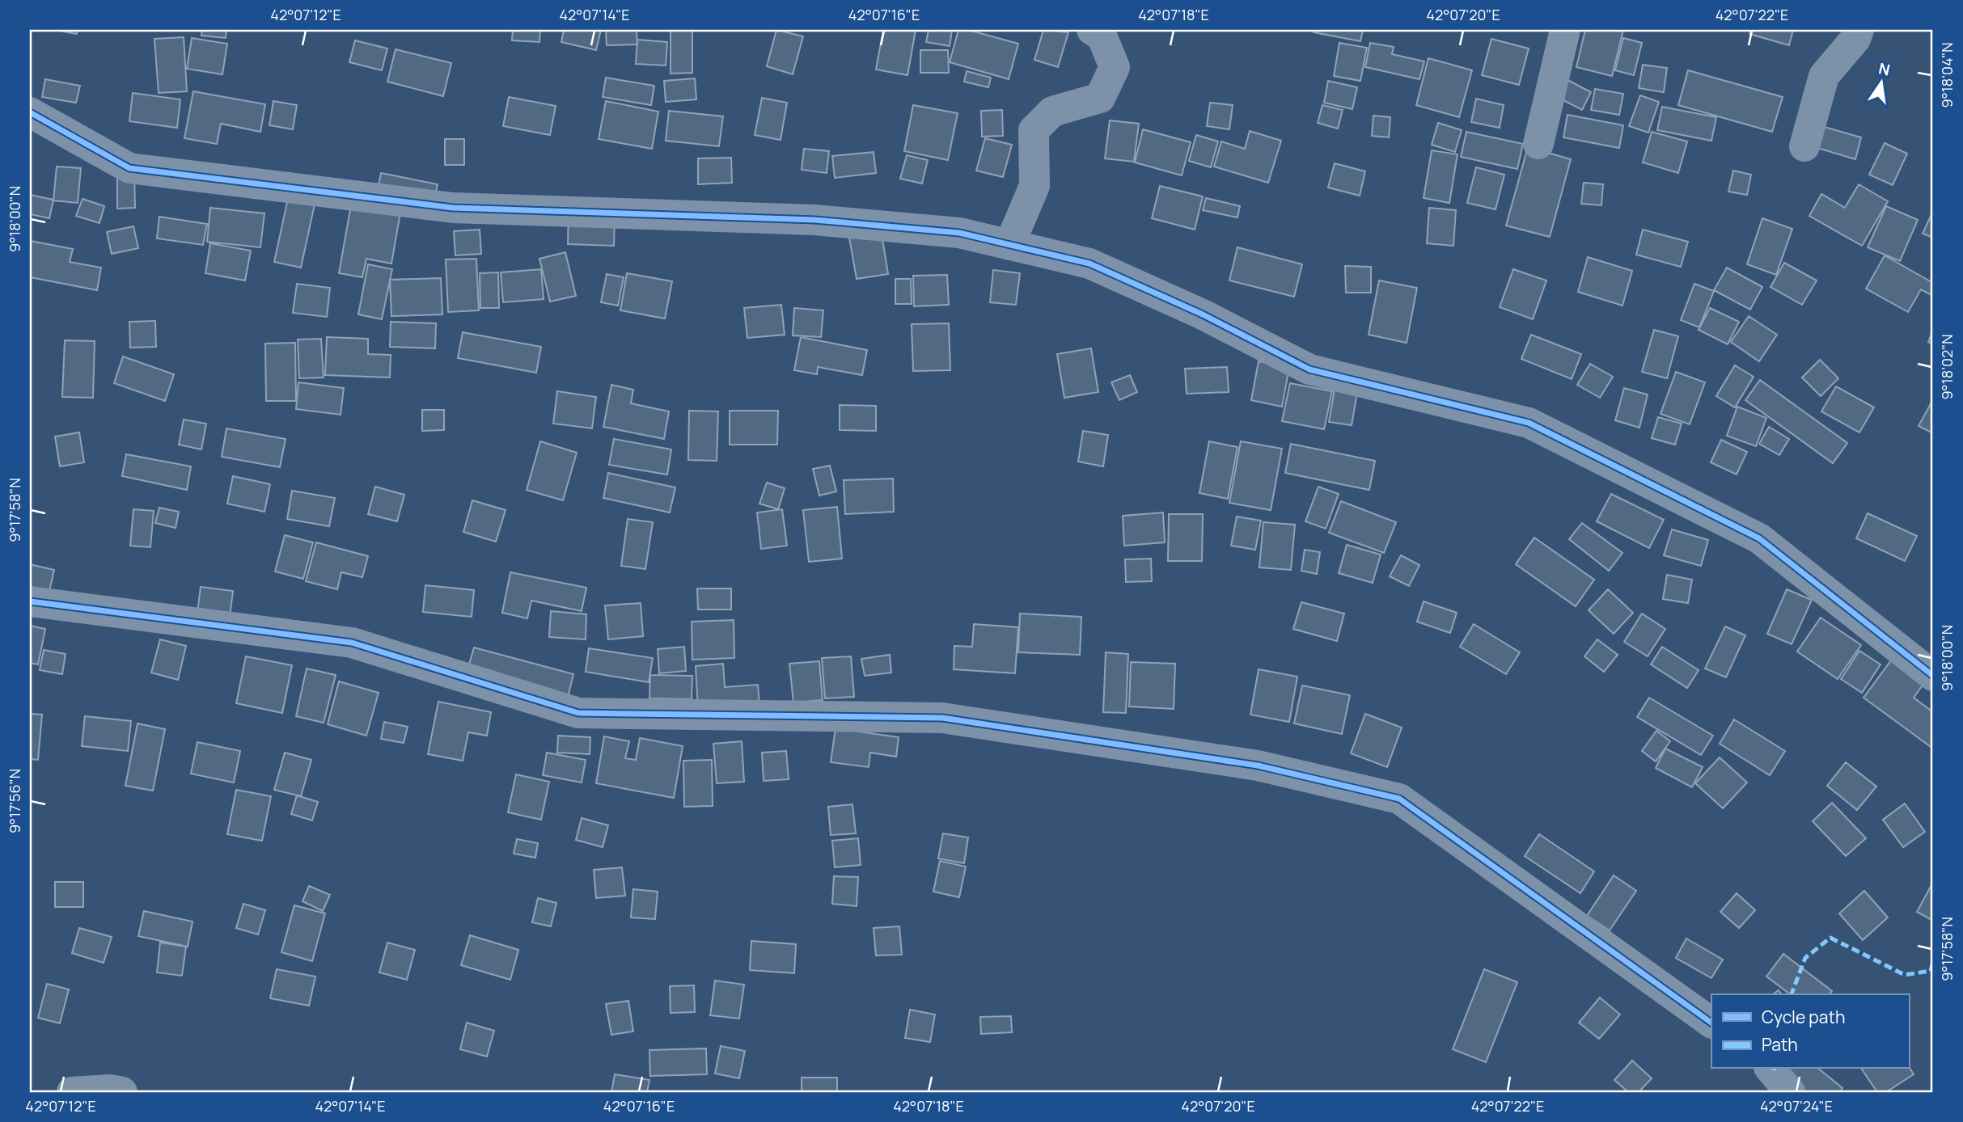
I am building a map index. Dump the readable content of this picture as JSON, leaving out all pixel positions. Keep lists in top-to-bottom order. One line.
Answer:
{"legend":["Cycle path","Path"],"north":"top","coordinates":["42°07'12\"E","42°07'14\"E","42°07'16\"E","42°07'18\"E","42°07'20\"E","42°07'22\"E","9°18'04\"N","9°18'00\"N","9°18'02\"N","9°17'58\"N","9°17'56\"N","42°07'24\"E"]}
